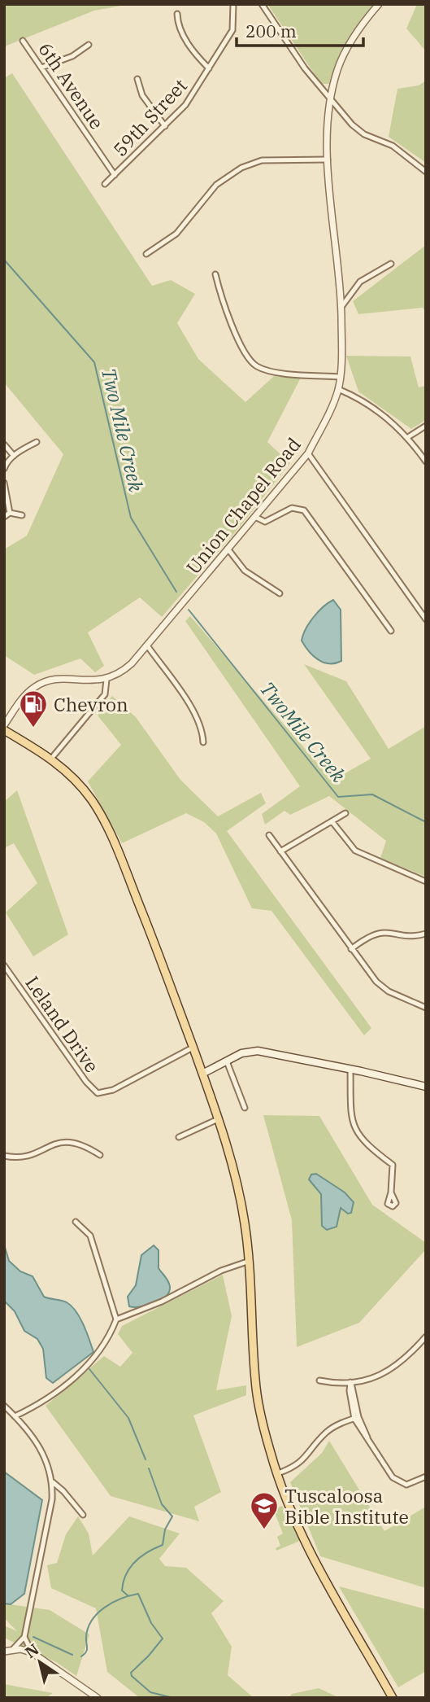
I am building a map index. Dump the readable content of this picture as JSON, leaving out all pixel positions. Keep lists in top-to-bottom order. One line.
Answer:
{"streets":{"street":["6th Avenue","59th Street","Union Chapel Road","Leland Drive"]},"crossings":[["6th Avenue","59th Street"]],"water":["Two Mile Creek","TwoMile Creek"],"places":{"fuel station":["Chevron"],"school or university":["Tuscaloosa Bible Institute"]},"scale_bar":"200 m","north":"top left"}
